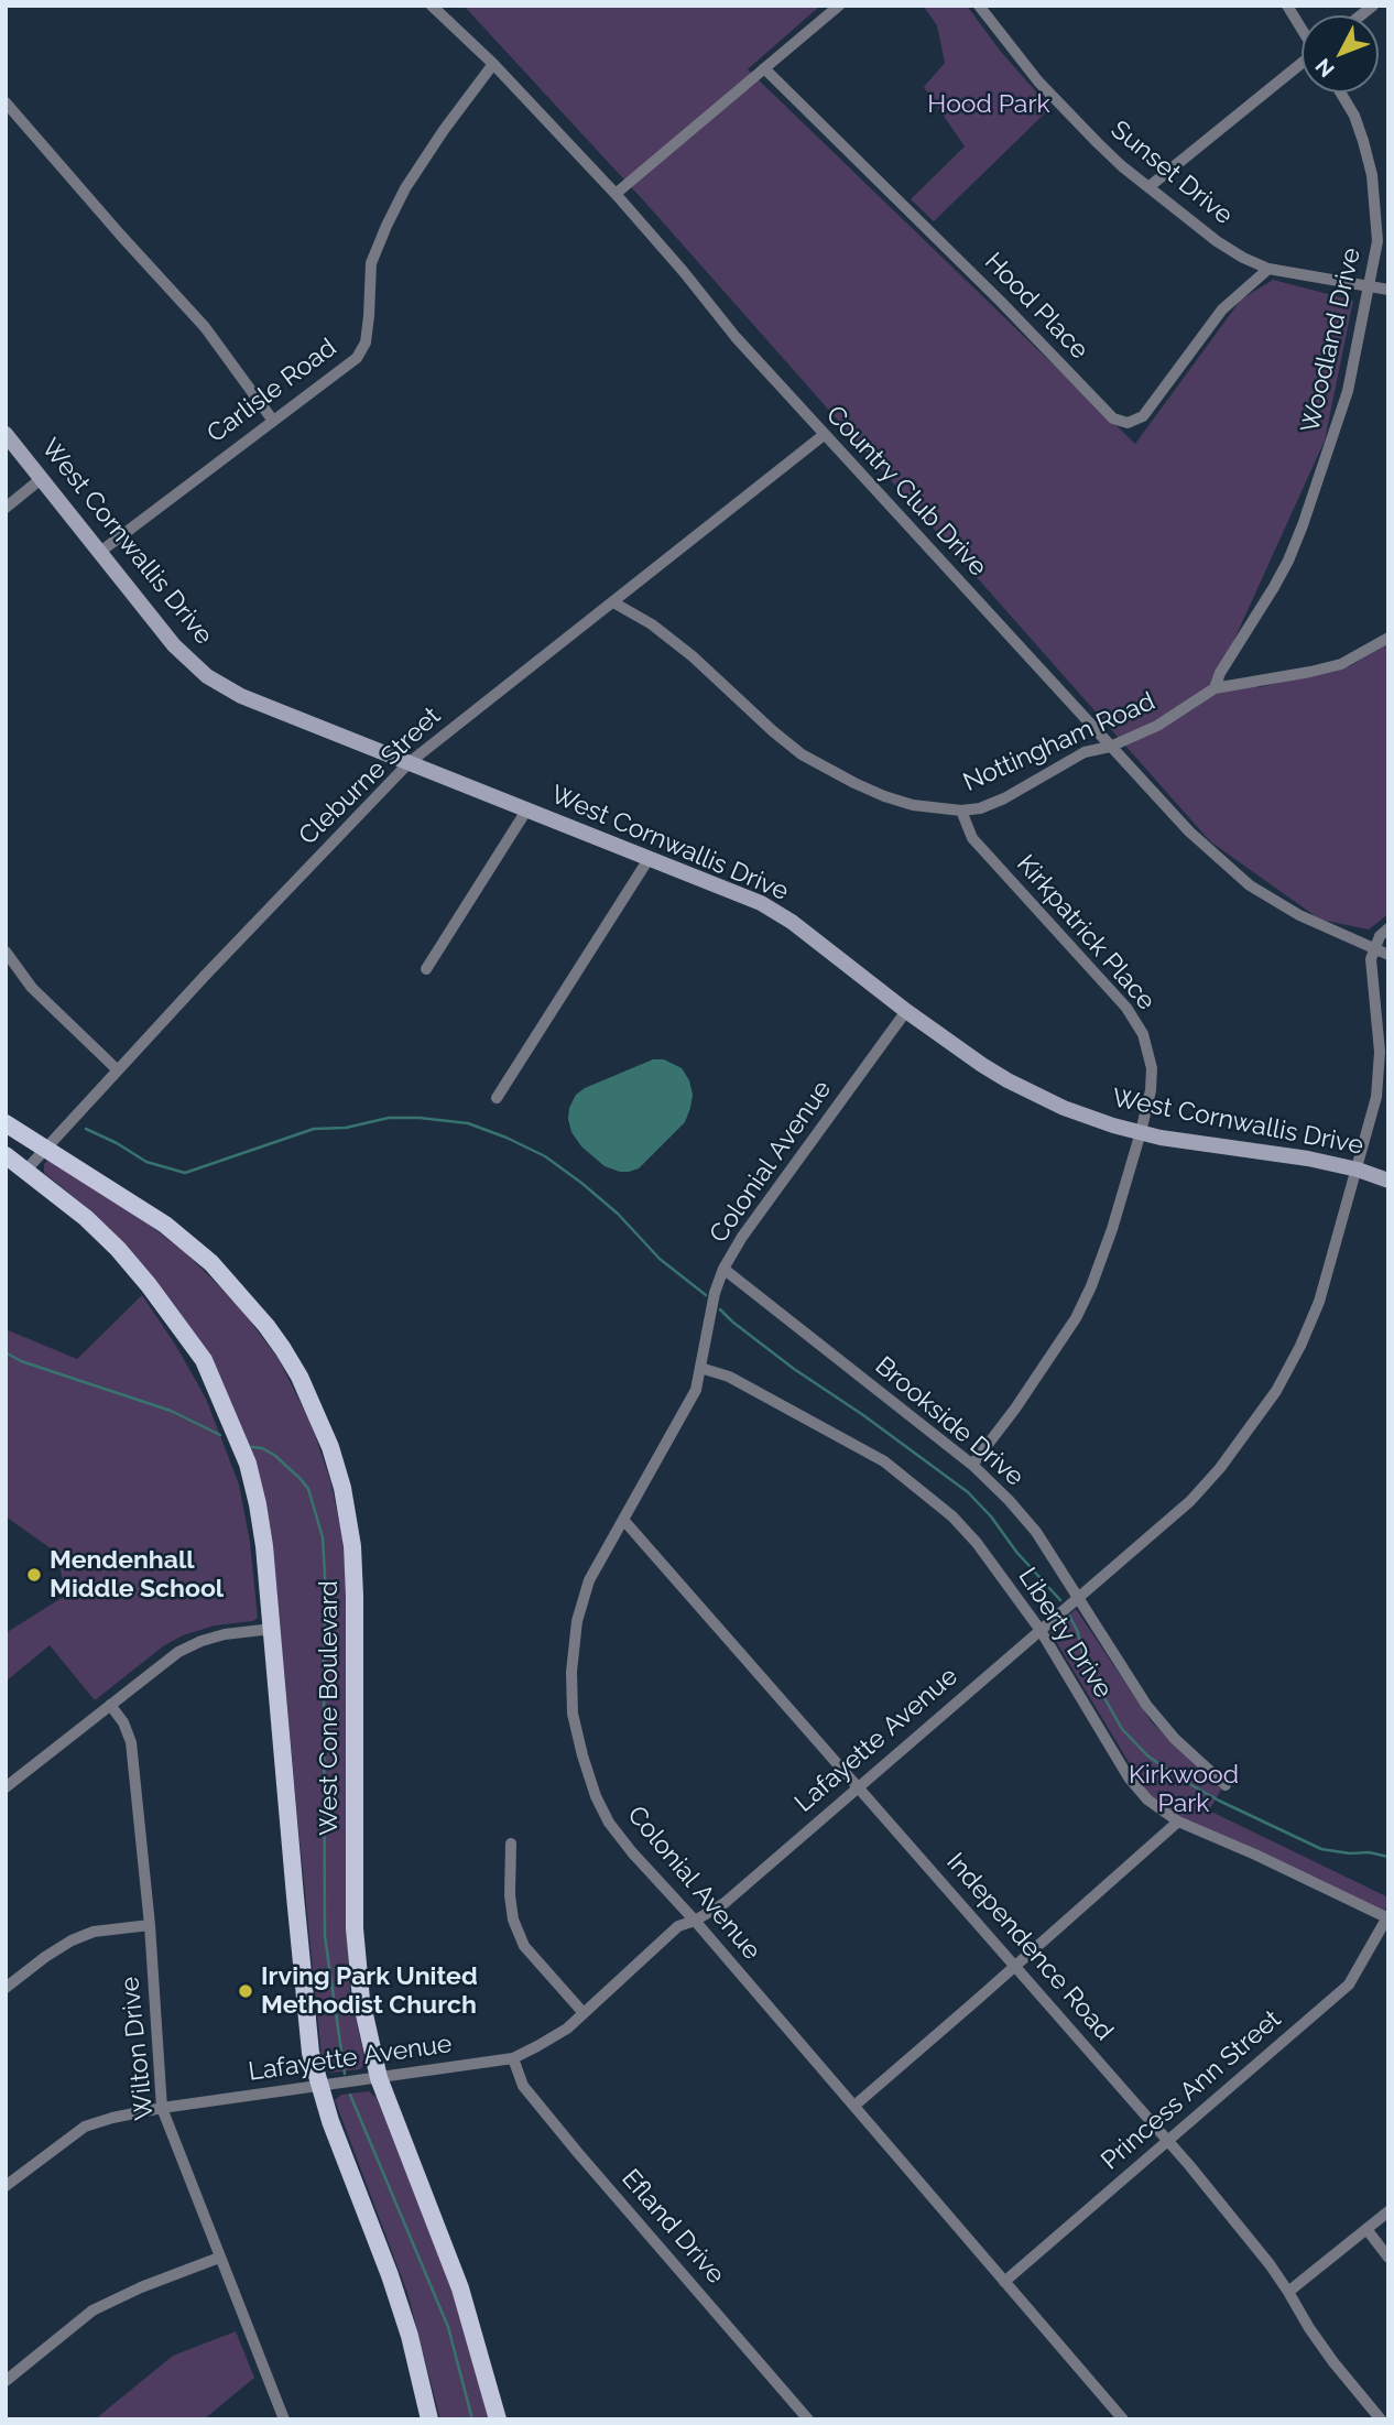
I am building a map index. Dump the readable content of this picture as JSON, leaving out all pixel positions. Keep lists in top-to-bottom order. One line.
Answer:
{"streets":{"main road":["West Cone Boulevard"],"street":["Sunset Drive","Hood Place","Woodland Drive","Carlisle Road","Country Club Drive","West Cornwallis Drive","Nottingham Road","Cleburne Street","Kirkpatrick Place","Colonial Avenue","Brookside Drive","Liberty Drive","Lafayette Avenue","Independence Road","Wilton Drive","Princess Ann Street","Efland Drive"]},"crossings":[["Sunset Drive","Hood Place"],["Sunset Drive","Woodland Drive"],["Woodland Drive","Nottingham Road"],["Carlisle Road","Country Club Drive"],["Carlisle Road","West Cornwallis Drive"],["Country Club Drive","Nottingham Road"],["Country Club Drive","Cleburne Street"],["Country Club Drive","Lafayette Avenue"],["West Cornwallis Drive","Cleburne Street"],["West Cornwallis Drive","Kirkpatrick Place"],["West Cornwallis Drive","Colonial Avenue"],["West Cornwallis Drive","Lafayette Avenue"],["Nottingham Road","Cleburne Street"],["Nottingham Road","Kirkpatrick Place"],["Cleburne Street","West Cone Boulevard"],["Kirkpatrick Place","Brookside Drive"],["Colonial Avenue","Brookside Drive"],["Colonial Avenue","Liberty Drive"],["Colonial Avenue","Lafayette Avenue"],["Colonial Avenue","Independence Road"],["Colonial Avenue","Princess Ann Street"],["Brookside Drive","Lafayette Avenue"],["Liberty Drive","Lafayette Avenue"],["Liberty Drive","Princess Ann Street"],["West Cone Boulevard","Lafayette Avenue"],["Lafayette Avenue","Independence Road"],["Lafayette Avenue","Wilton Drive"],["Lafayette Avenue","Efland Drive"],["Independence Road","Princess Ann Street"]],"parks":["Hood Park","Kirkwood Park"],"places":["Mendenhall Middle School","Irving Park United Methodist Church"],"north":"bottom left"}
